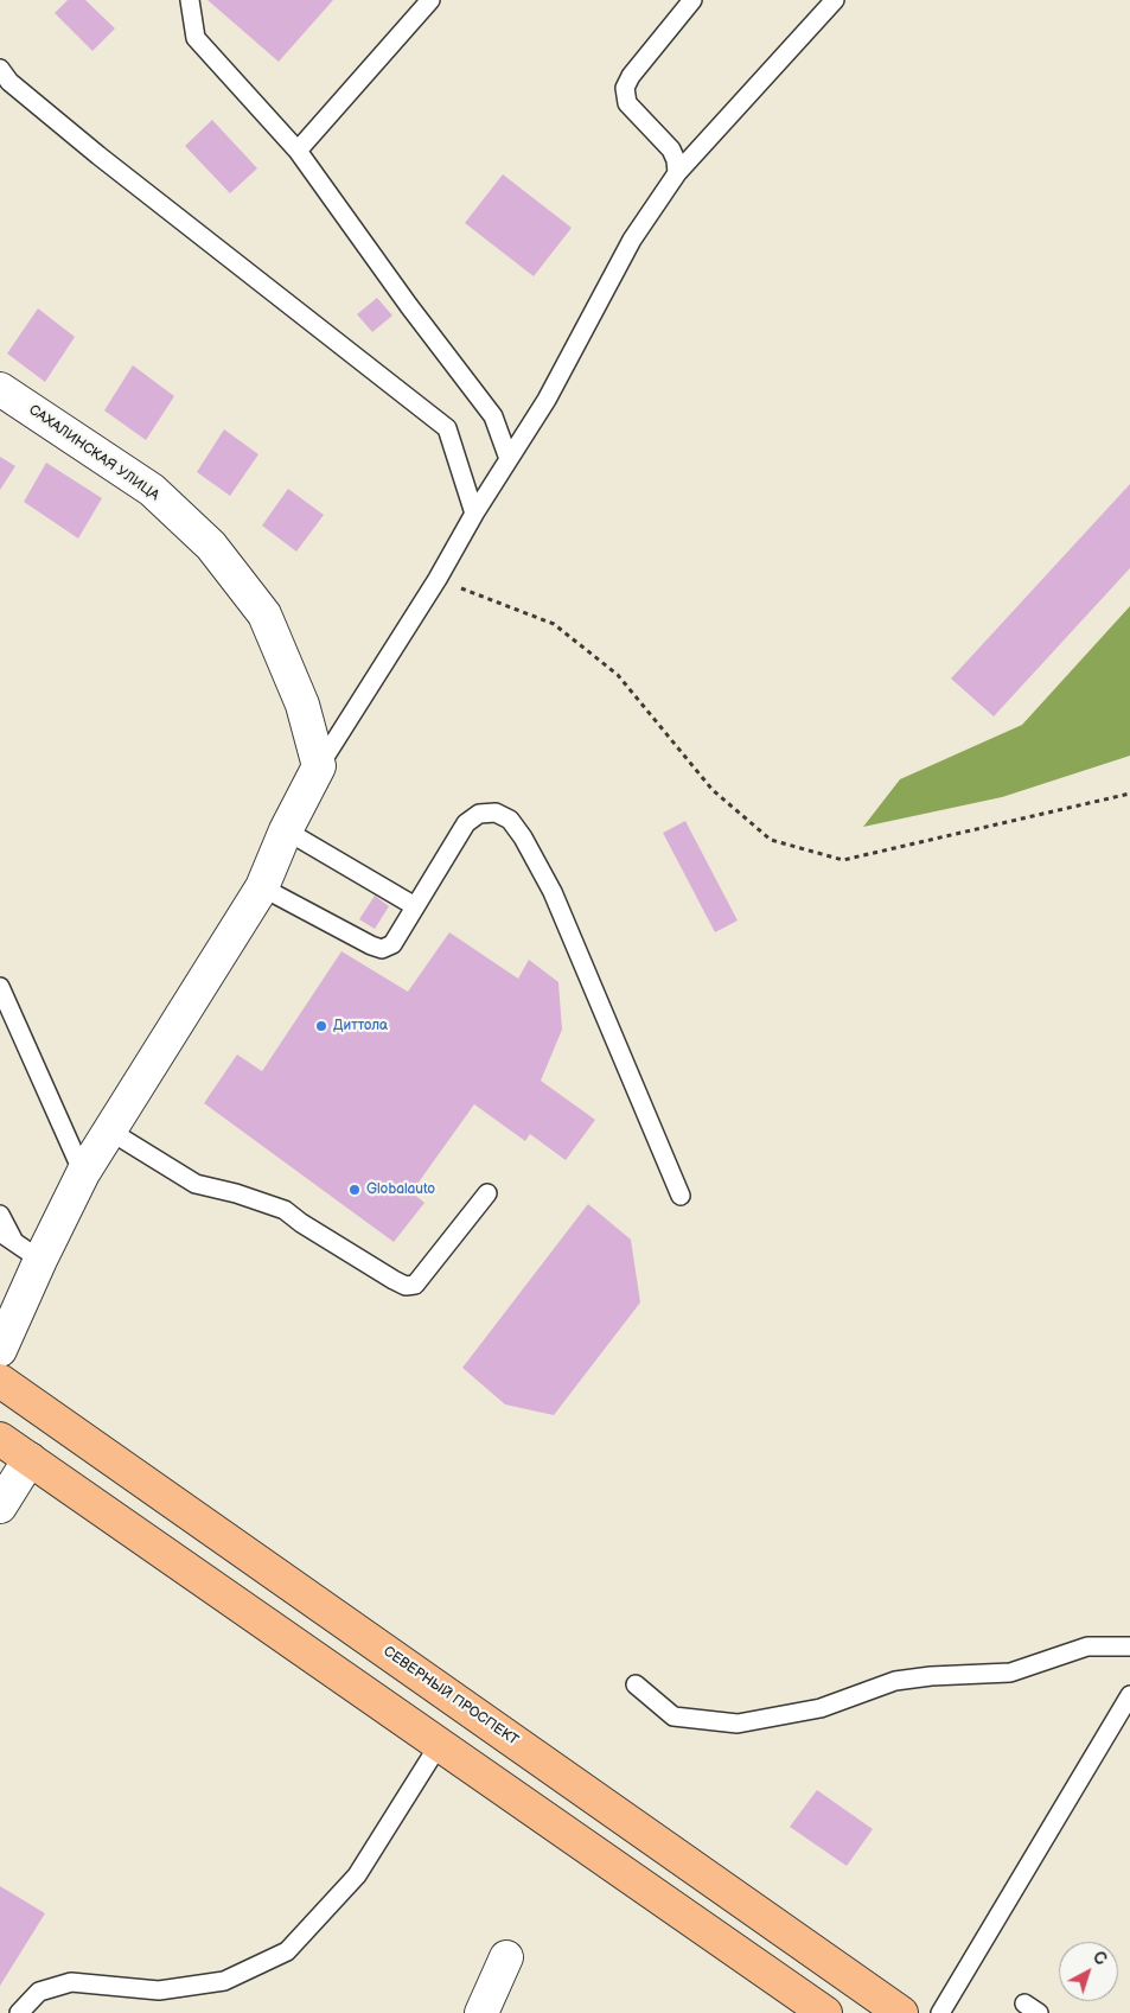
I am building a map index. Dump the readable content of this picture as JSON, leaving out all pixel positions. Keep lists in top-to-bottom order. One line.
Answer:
{"streets":{"main road":["СЕВЕРНЫЙ ПРОСПЕКТ"],"street":["САХАЛИНСКАЯ УЛИЦА"]},"places":["Диттола","Globalauto"],"north":"top right"}
